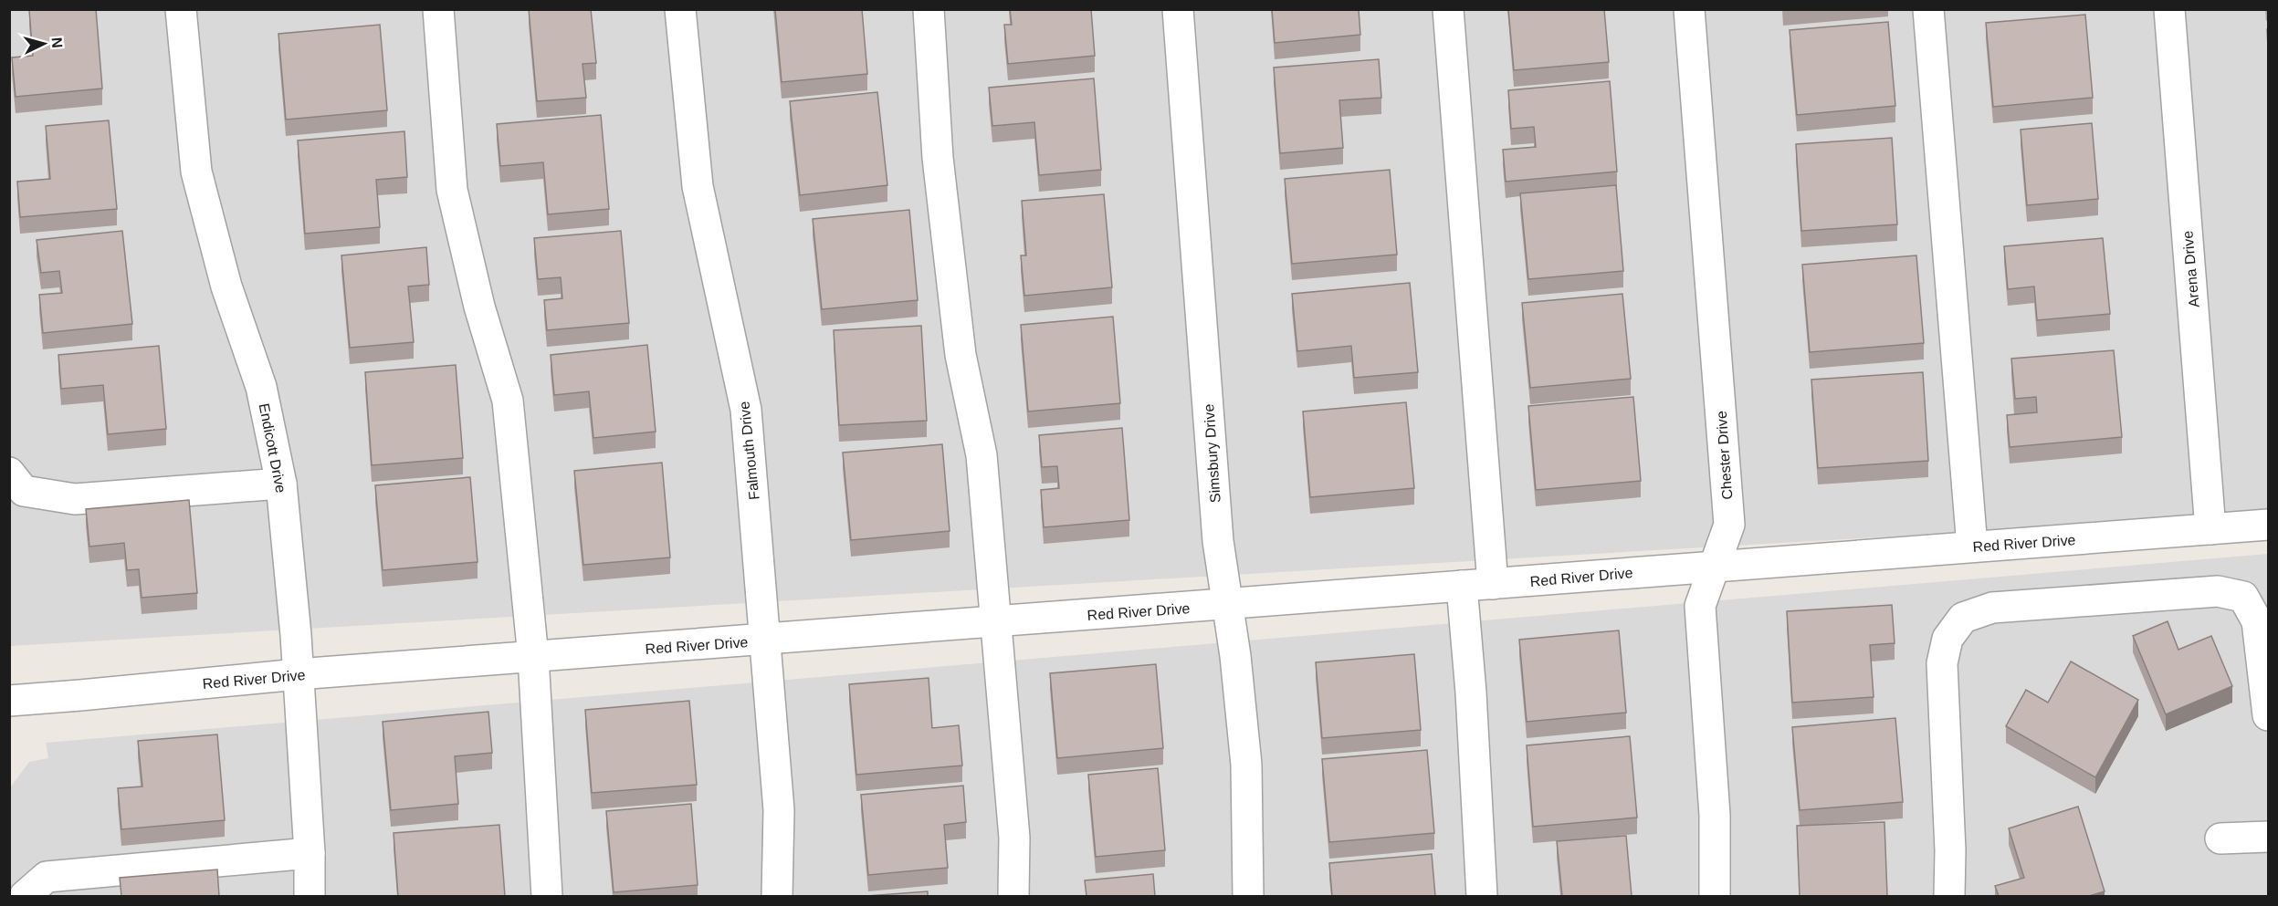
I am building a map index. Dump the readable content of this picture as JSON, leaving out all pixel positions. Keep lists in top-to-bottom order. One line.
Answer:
{"streets":{"street":["Arena Drive","Endicott Drive","Falmouth Drive","Simsbury Drive","Chester Drive","Red River Drive"]},"crossings":[["Arena Drive","Red River Drive"],["Endicott Drive","Red River Drive"],["Falmouth Drive","Red River Drive"],["Simsbury Drive","Red River Drive"],["Chester Drive","Red River Drive"]],"north":"right"}
